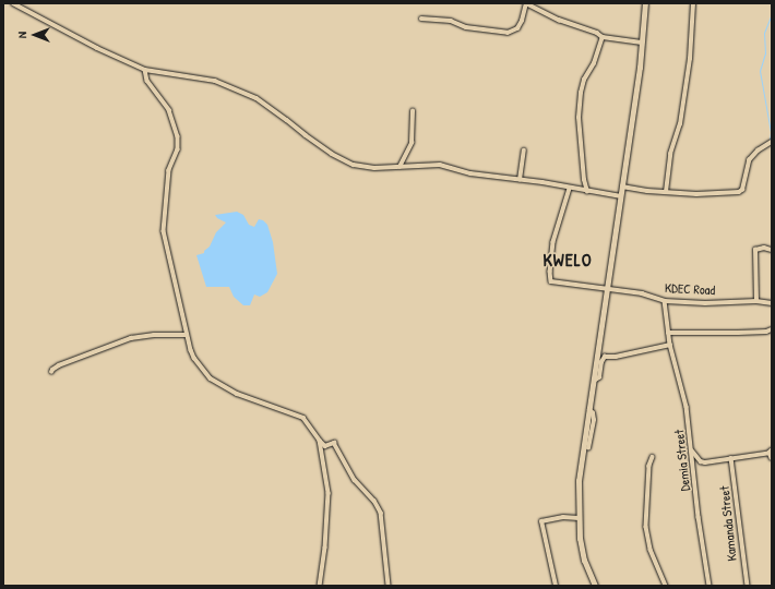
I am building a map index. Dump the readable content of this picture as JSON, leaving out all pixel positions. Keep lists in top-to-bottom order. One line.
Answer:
{"streets":{"street":["KDEC Road","Demia Street","Kamanda Street"]},"crossings":[["KDEC Road","Demia Street"]],"districts":["KWELO"],"north":"left"}
